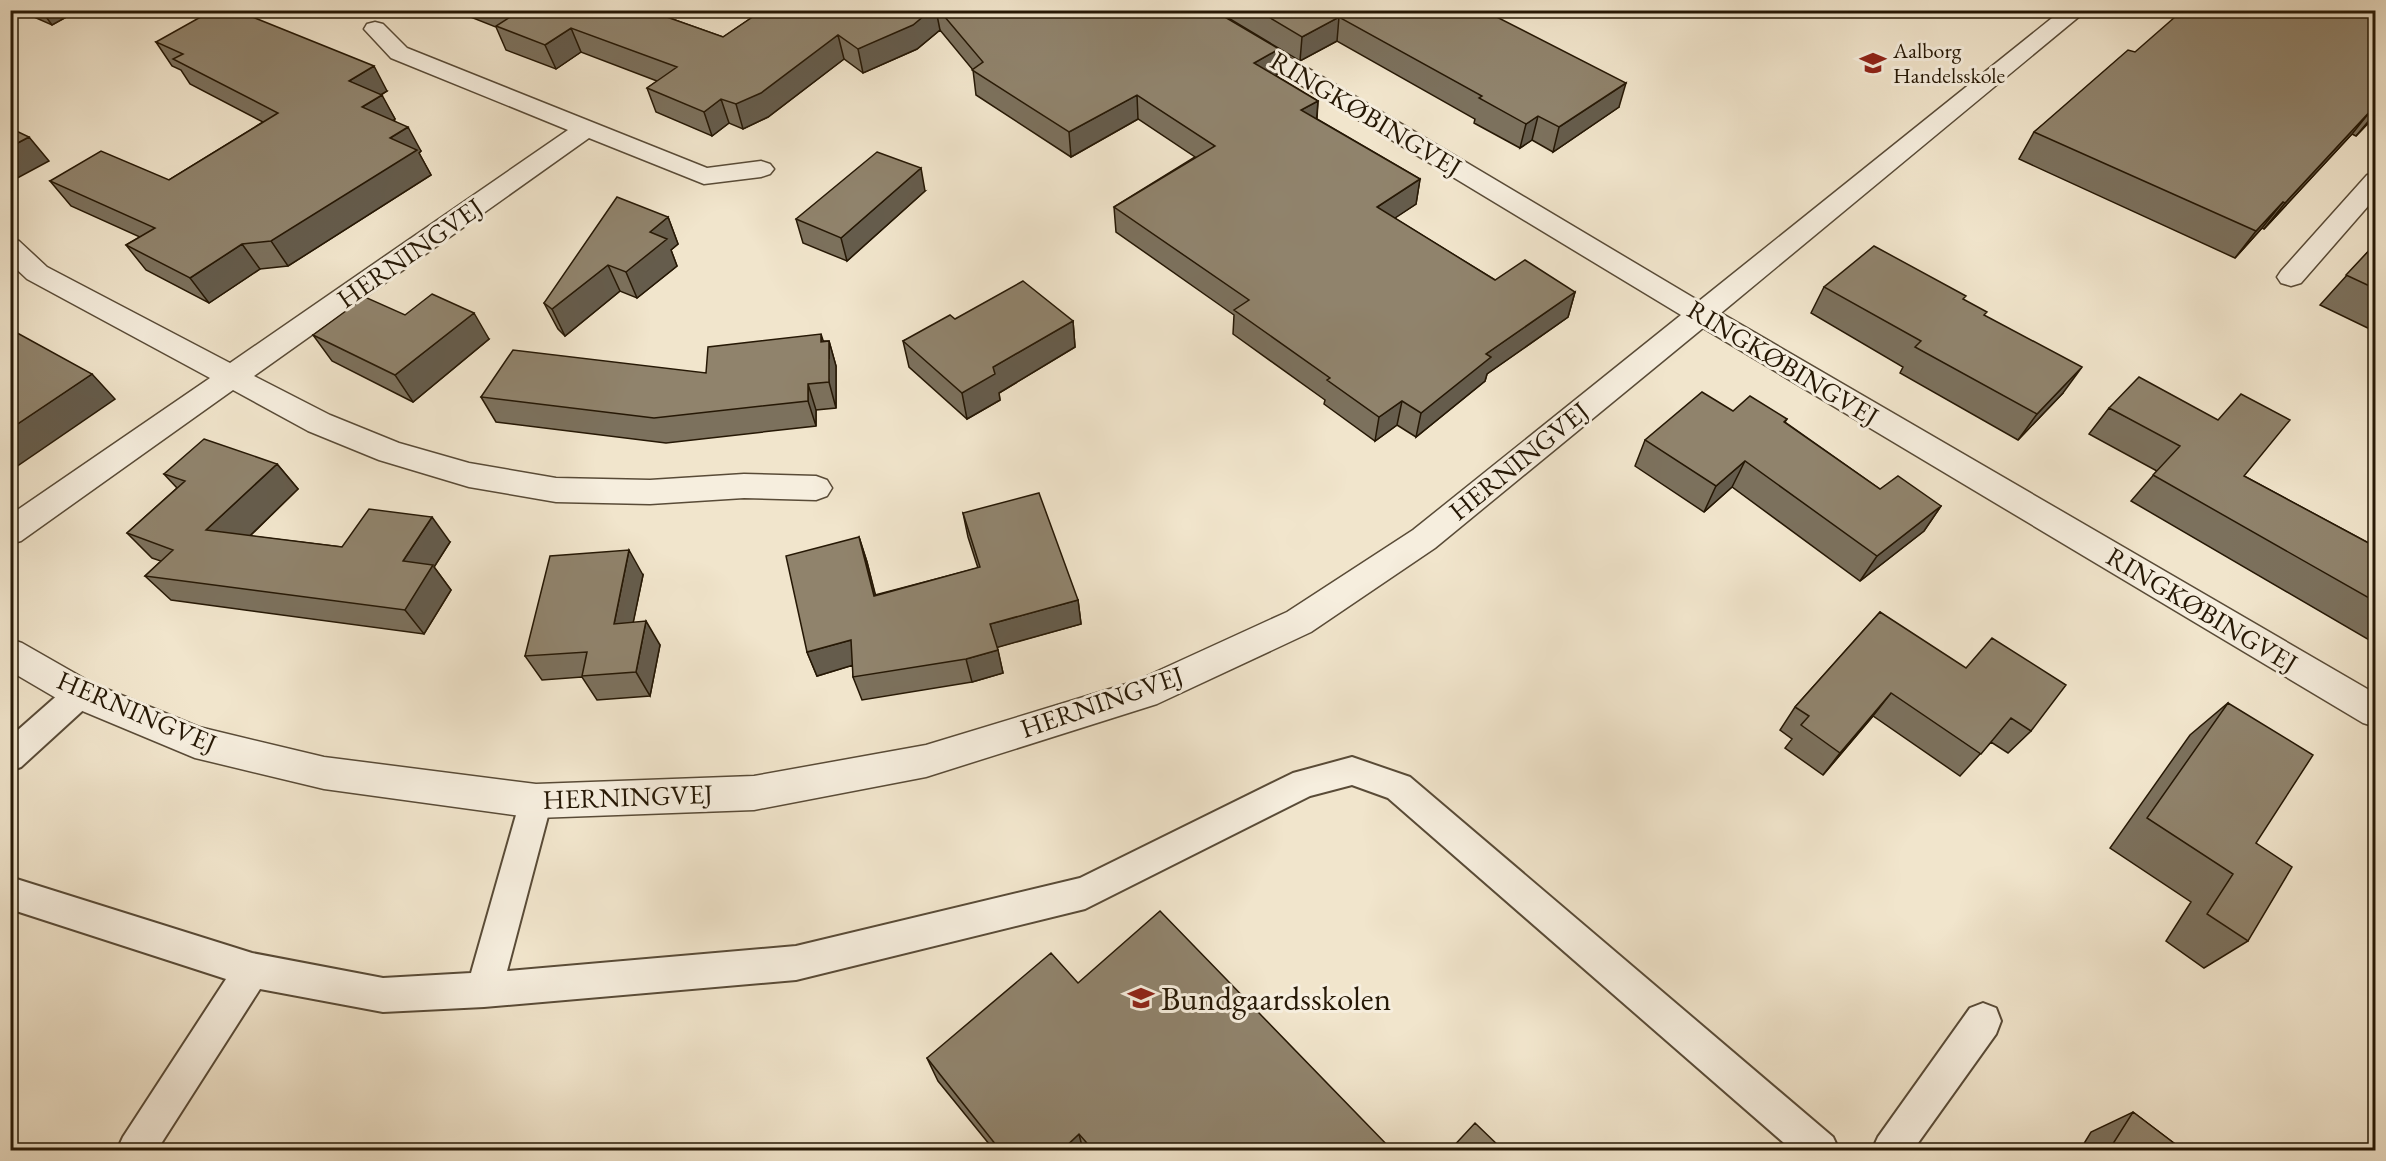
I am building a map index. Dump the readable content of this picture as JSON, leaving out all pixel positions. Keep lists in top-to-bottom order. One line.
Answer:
{"streets":{"street":["RINGKØBINGVEJ","HERNINGVEJ"]},"crossings":[["RINGKØBINGVEJ","HERNINGVEJ"]],"places":{"school or university":["Aalborg Handelsskole","Bundgaardsskolen"]}}
